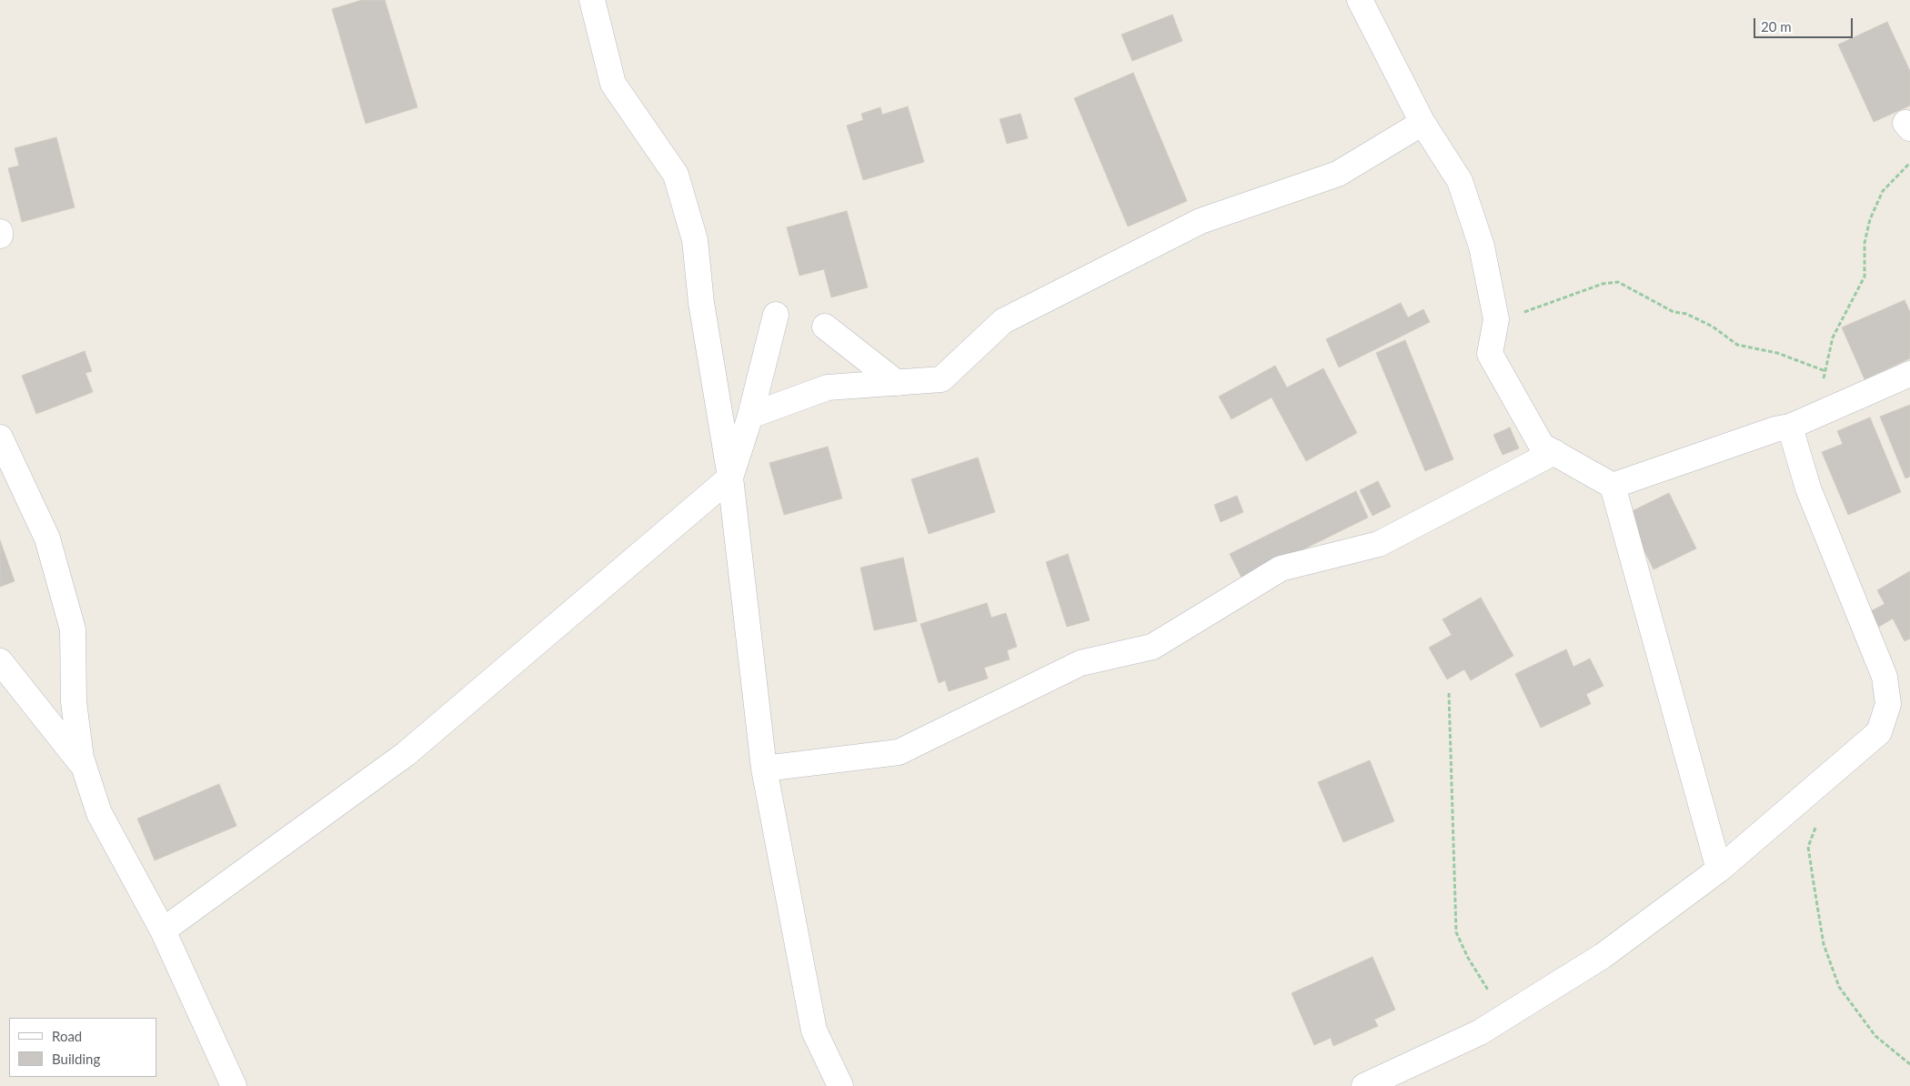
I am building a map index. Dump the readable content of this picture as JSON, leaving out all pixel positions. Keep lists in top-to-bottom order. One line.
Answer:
{"legend":["Road","Building"],"scale_bar":"20 m"}
